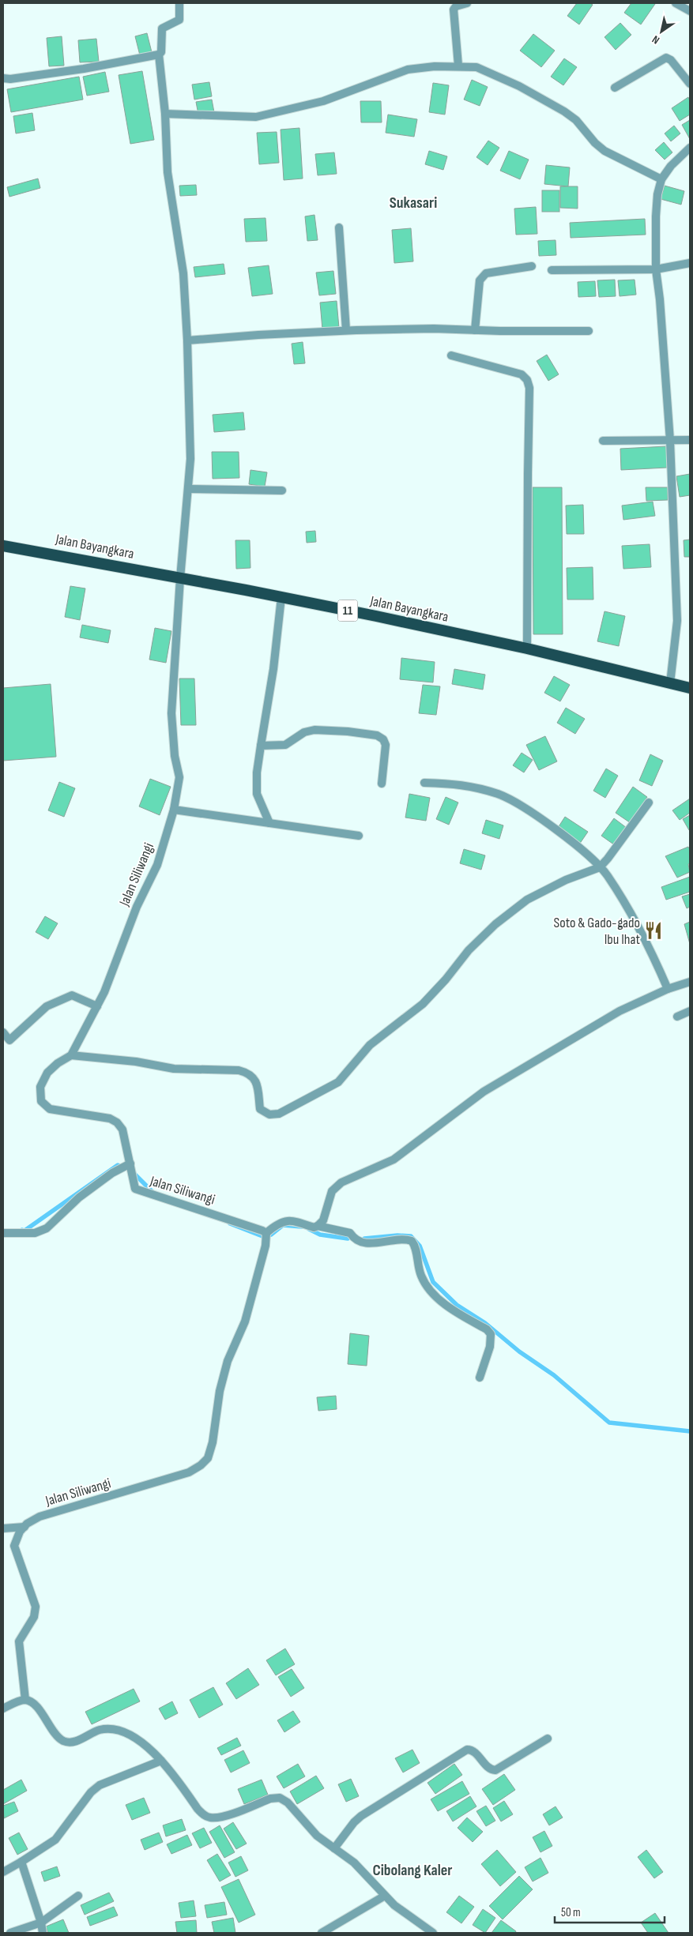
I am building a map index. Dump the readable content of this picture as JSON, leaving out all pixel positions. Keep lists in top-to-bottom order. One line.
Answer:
{"streets":{"highway":["Jalan Bayangkara","11"],"street":["Jalan Siliwangi"]},"crossings":[["Jalan Bayangkara","Jalan Siliwangi"]],"districts":["Sukasari","Cibolang Kaler"],"places":{"restaurant":["Soto & Gado-gado Ibu Ihat"]},"scale_bar":"50 m","north":"bottom left"}
